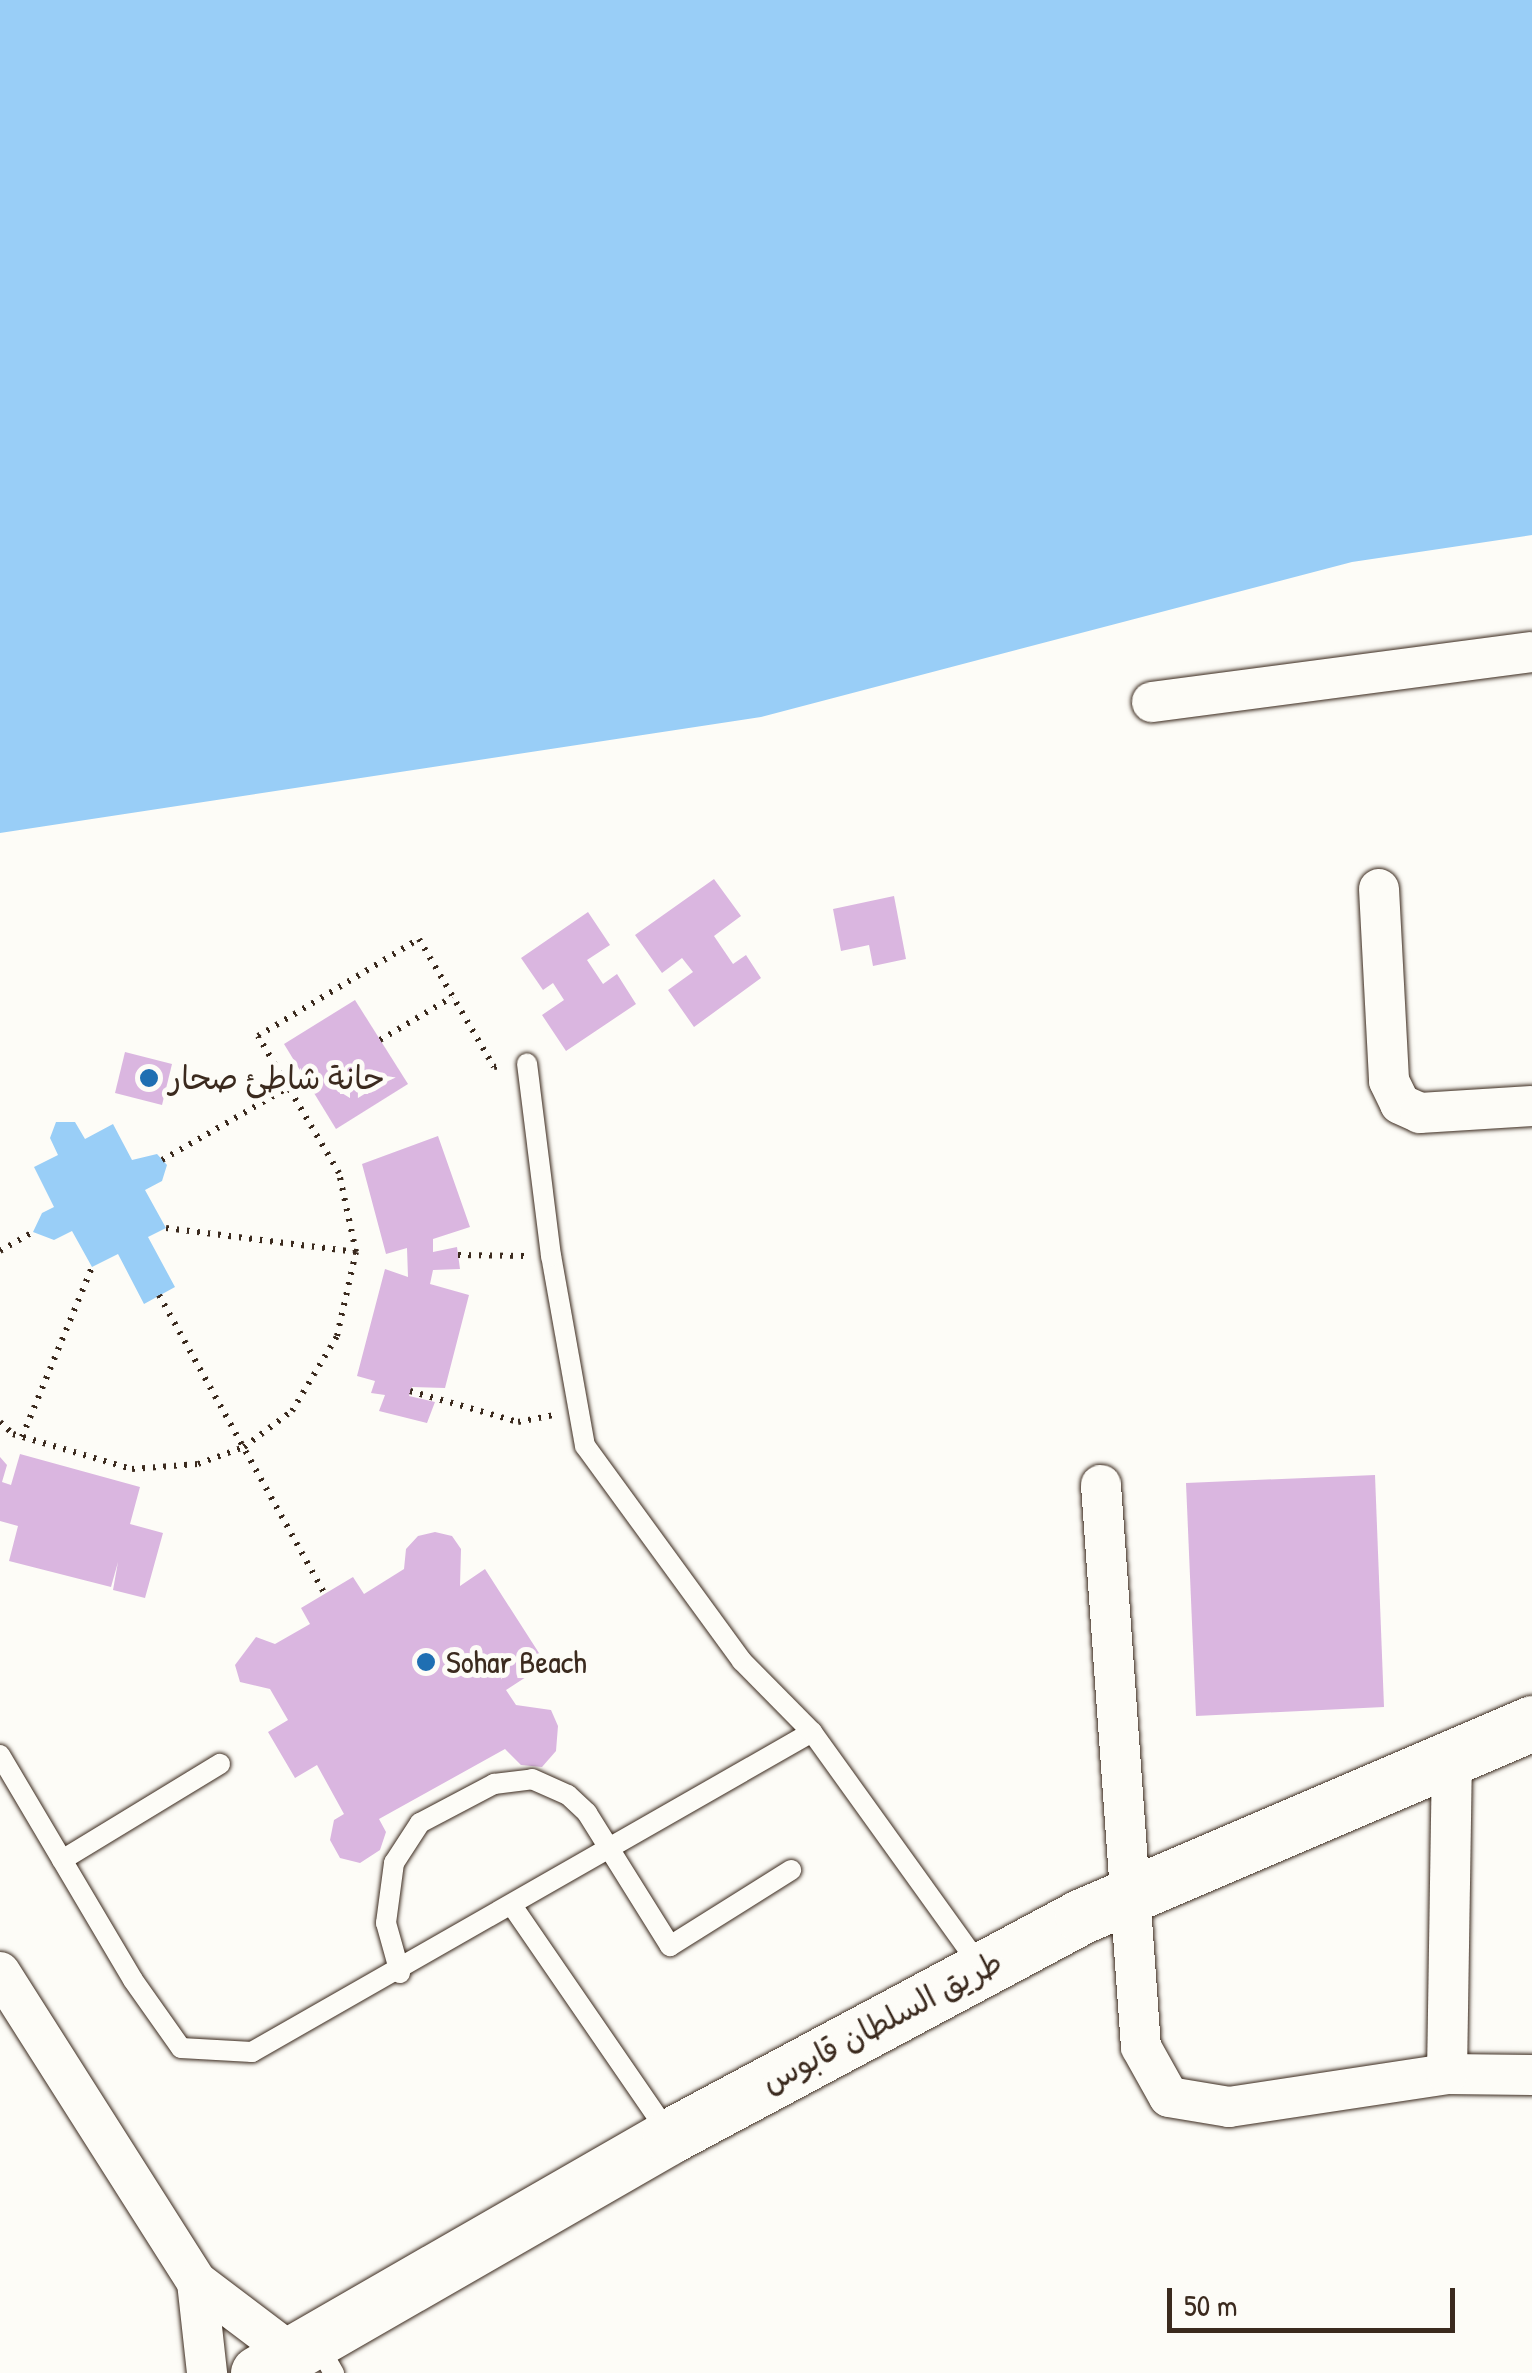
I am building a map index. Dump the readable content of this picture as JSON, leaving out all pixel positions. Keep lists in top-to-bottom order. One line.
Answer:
{"streets":{"main road":["طريق السلطان قابوس"]},"places":["حانة شاطئ صحار","Sohar Beach"],"scale_bar":"50 m"}
